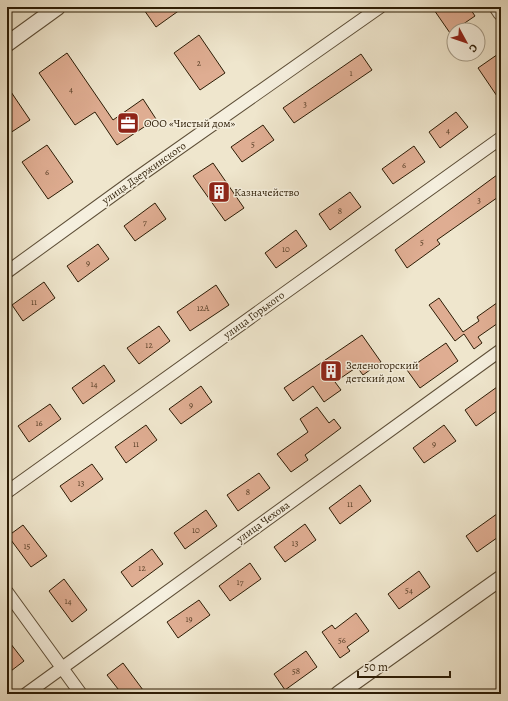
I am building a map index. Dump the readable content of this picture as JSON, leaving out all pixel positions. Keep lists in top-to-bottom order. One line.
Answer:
{"streets":{"street":["улица Дзержинского","улица Горького","улица Чехова"]},"places":{"office":["ООО «Чистый дом»"],"building":["Казначейство","Зеленогорский детский дом"]},"house_numbers":["2","1","4","3","4","5","6","6","3","8","7","5","10","9","11","12А","12","14","9","16","11","9","13","8","11","10","13","15","12","17","54","14","19","56","58"],"scale_bar":"50 m","north":"bottom right"}
